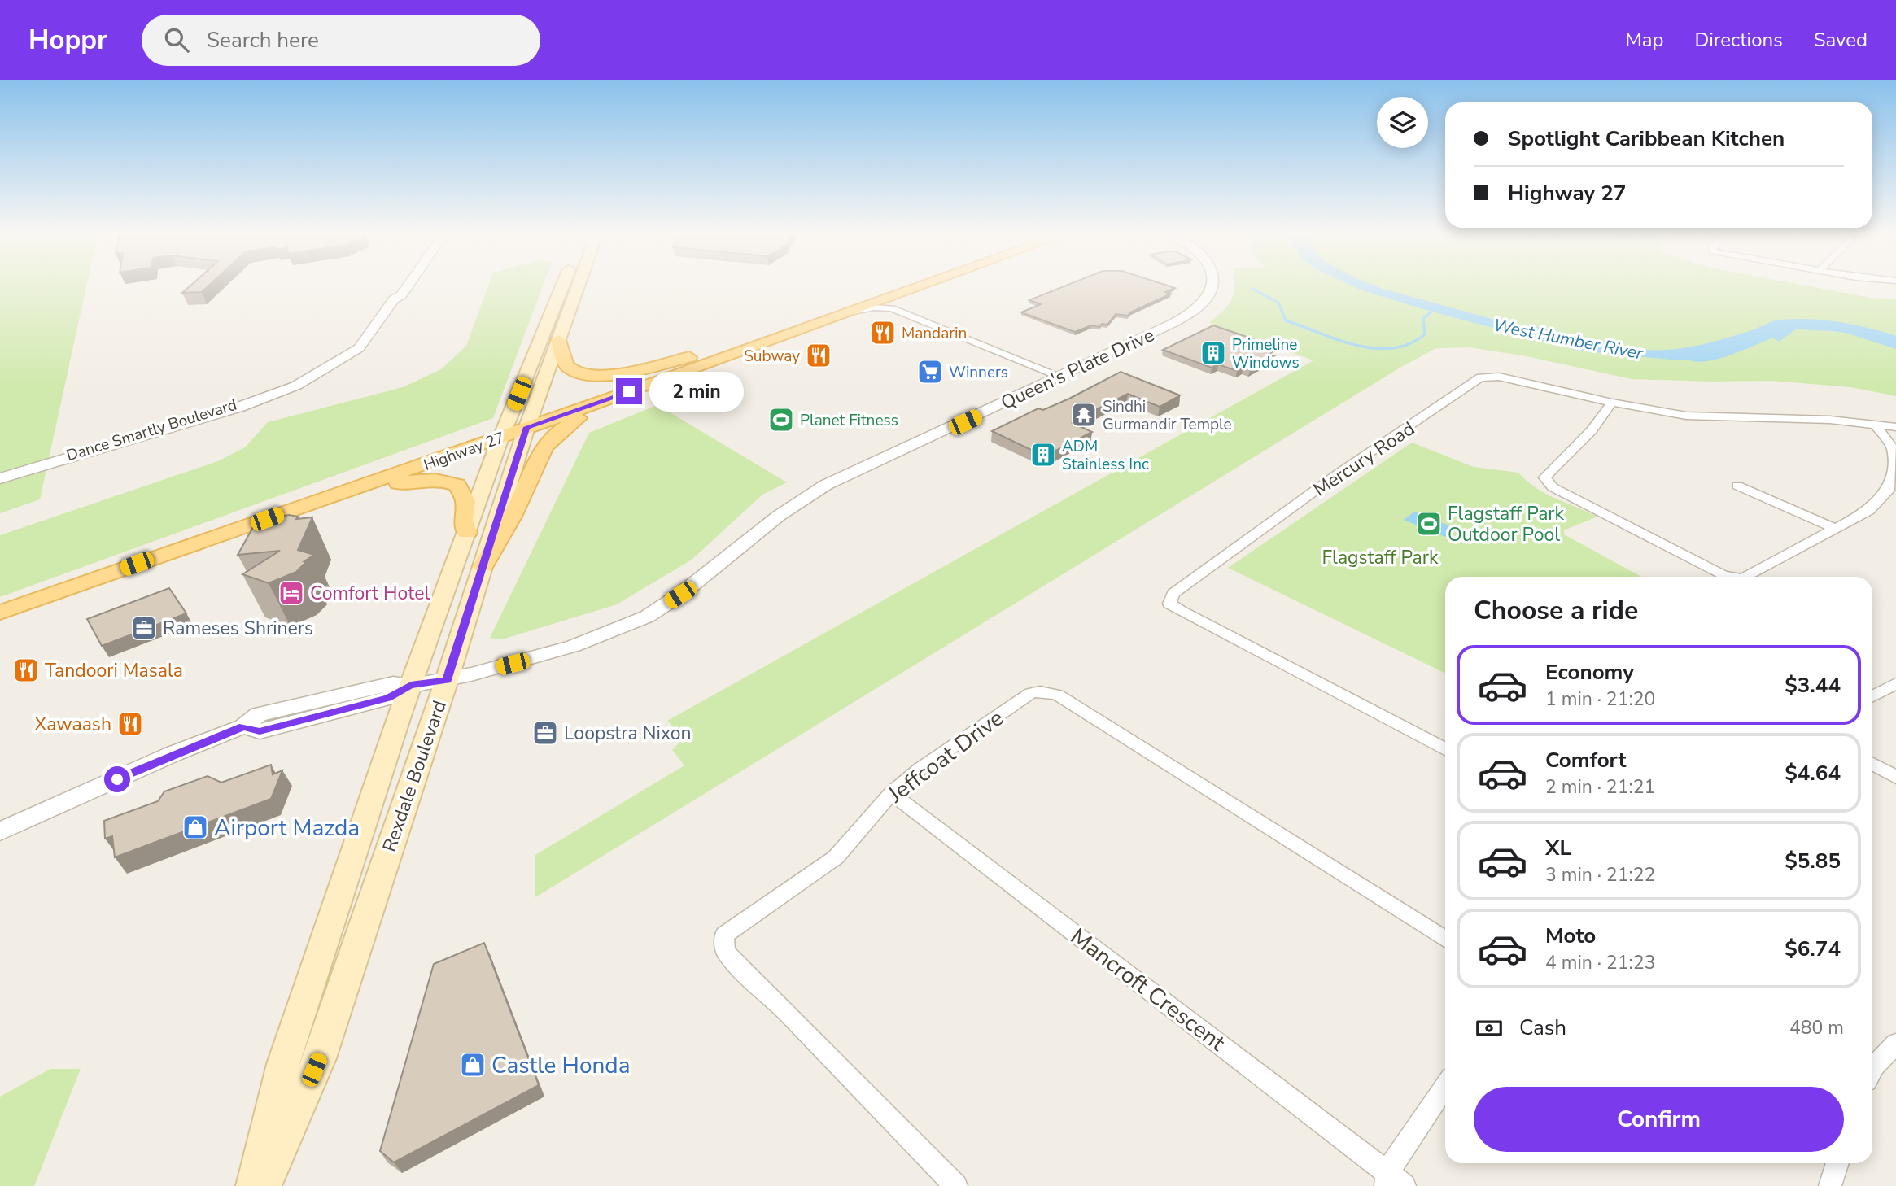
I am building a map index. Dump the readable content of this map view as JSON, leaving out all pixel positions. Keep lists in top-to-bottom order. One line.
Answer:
{"streets":{"main road":["Highway 27","Rexdale Boulevard"],"street":["Queen's Plate Drive","Dance Smartly Boulevard","Mercury Road","Jeffcoat Drive","Mancroft Crescent"]},"crossings":[["Queen's Plate Drive","Rexdale Boulevard"],["Highway 27","Rexdale Boulevard"],["Jeffcoat Drive","Mancroft Crescent"]],"water":["West Humber River"],"parks":["Flagstaff Park"],"places":{"restaurant":["Mandarin","Subway","Tandoori Masala","Xawaash"],"building":["Primeline Windows","ADM Stainless Inc"],"supermarket":["Winners"],"temple":["Sindhi Gurmandir Temple"],"sports":["Planet Fitness","Flagstaff Park Outdoor Pool"],"hotel":["Comfort Hotel"],"office":["Rameses Shriners","Loopstra Nixon"],"shop":["Airport Mazda","Castle Honda"]},"page":{"header":"Hoppr","search":"Search here","nav":["Map","Directions","Saved"],"banner":["Spotlight Caribbean Kitchen","Highway 27"],"bubble":"2 min","heading":"Choose a ride","list":[{"name":"Economy","note":"1 min · 21:20","value":"$3.44"},{"name":"Comfort","note":"2 min · 21:21","value":"$4.64"},{"name":"XL","note":"3 min · 21:22","value":"$5.85"},{"name":"Moto","note":"4 min · 21:23","value":"$6.74"}],"pay":["Cash","480 m"],"buttons":"Confirm"}}
